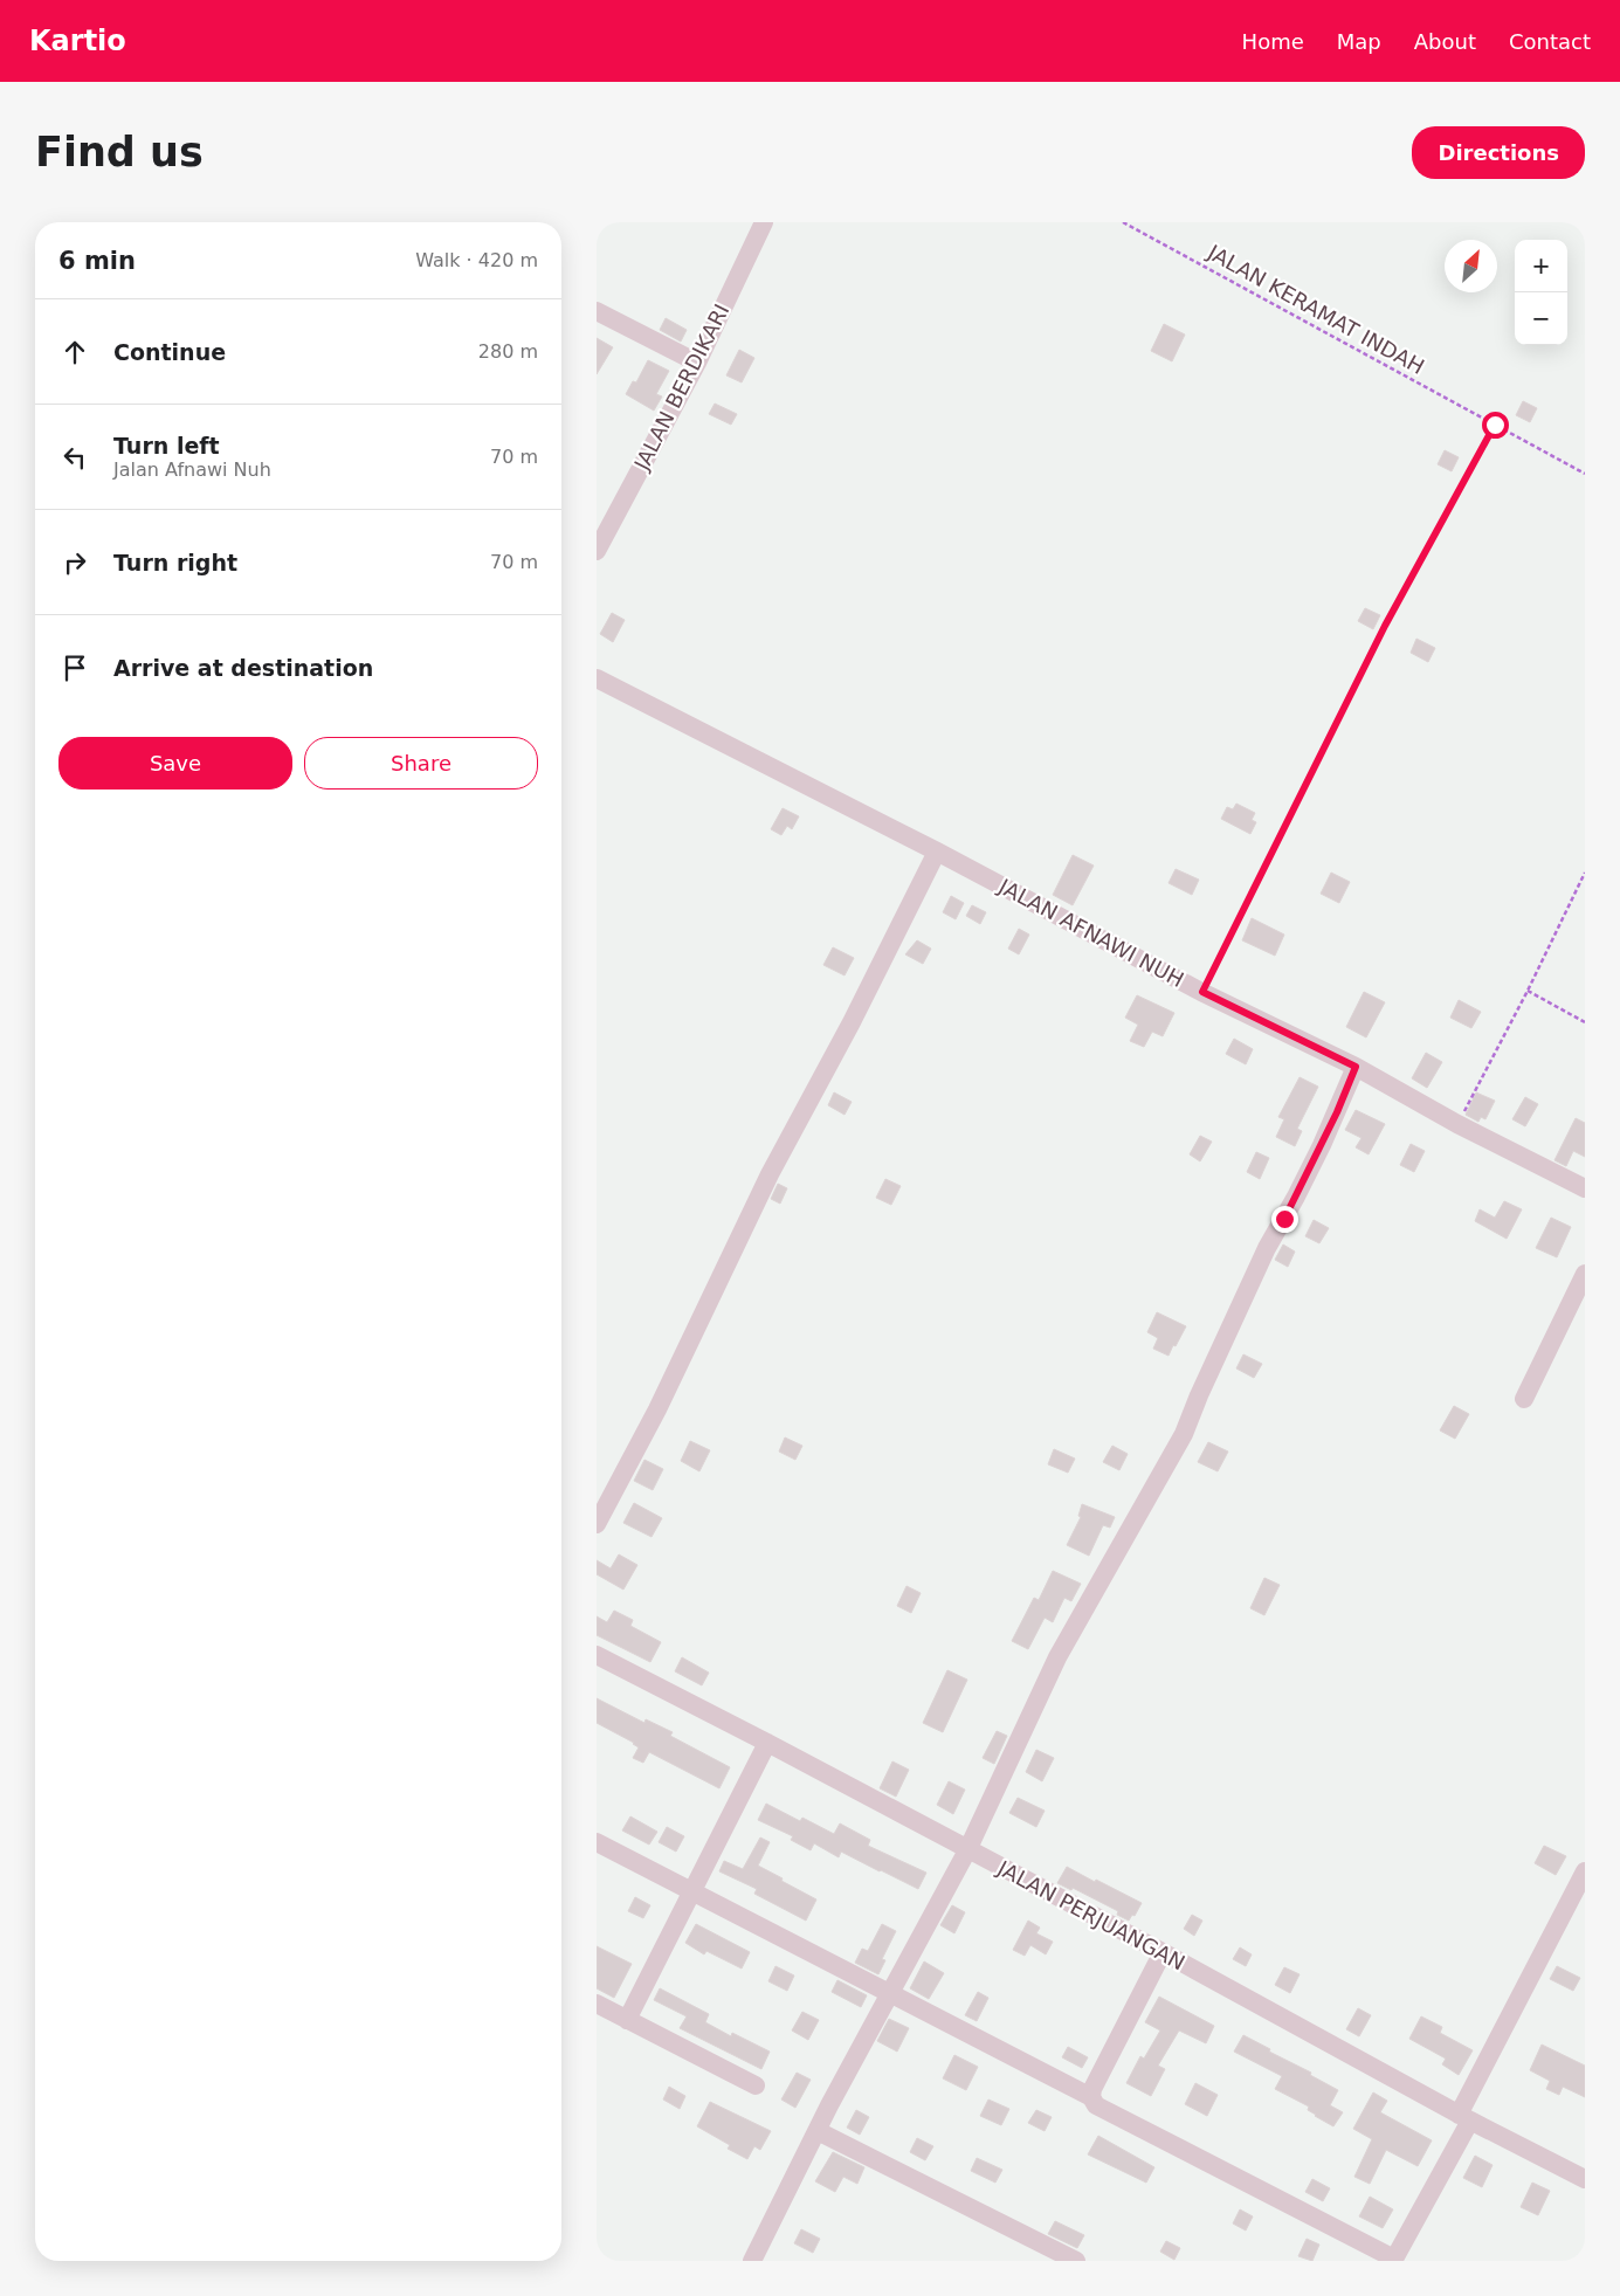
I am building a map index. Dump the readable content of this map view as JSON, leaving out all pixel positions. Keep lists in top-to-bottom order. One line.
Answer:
{"streets":{"street":["JALAN BERDIKARI","JALAN AFNAWI NUH","JALAN PERJUANGAN"],"path":["JALAN KERAMAT INDAH"]},"north":"top right","page":{"header":"Kartio","nav":["Home","Map","About","Contact"],"buttons":["Directions",["Save","Share"]],"title":"Find us","heading":["6 min","Walk · 420 m"],"map_buttons":["+","−"],"list":[["Continue","280 m"],["Turn left","Jalan Afnawi Nuh","70 m"],["Turn right","70 m"],"Arrive at destination"]}}
